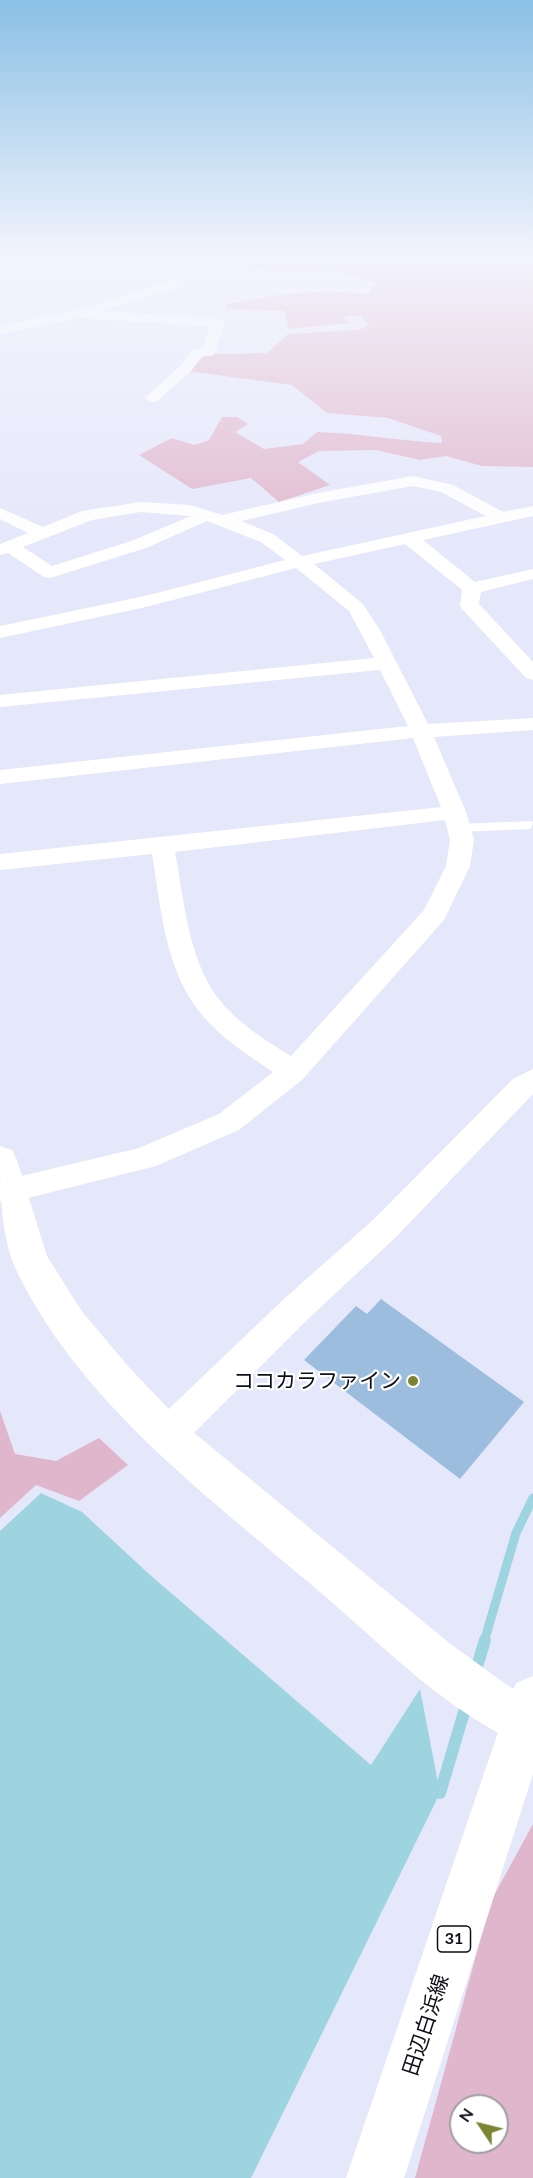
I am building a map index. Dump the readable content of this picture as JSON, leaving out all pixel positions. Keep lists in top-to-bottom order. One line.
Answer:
{"streets":{"street":["31","田辺白浜線"]},"places":["ココカラファイン"],"north":"top left"}
